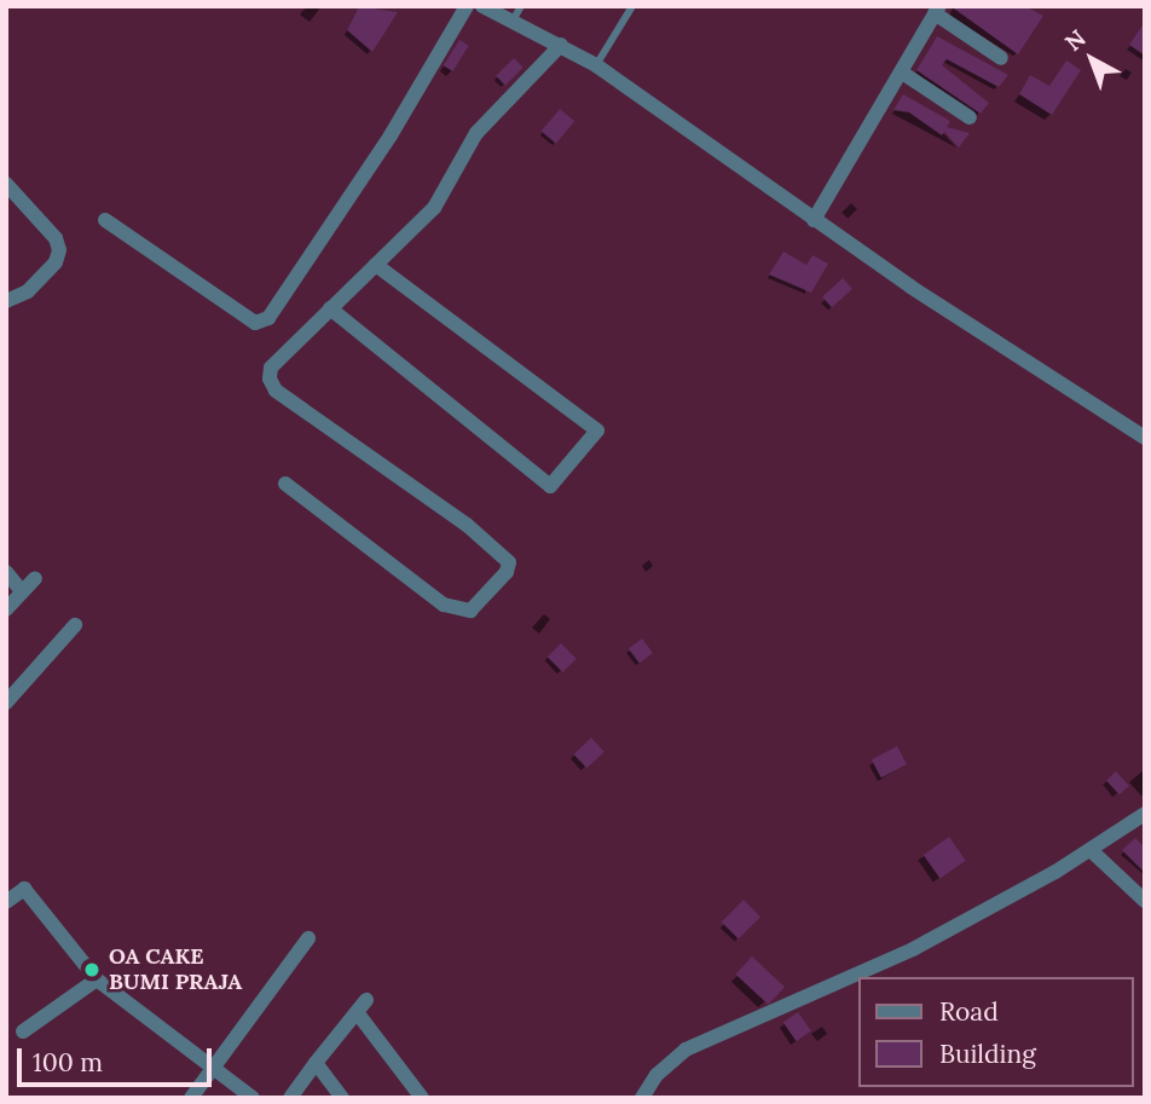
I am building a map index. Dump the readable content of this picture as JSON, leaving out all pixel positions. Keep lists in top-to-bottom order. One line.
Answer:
{"places":["OA CAKE BUMI PRAJA"],"legend":["Road","Building"],"scale_bar":"100 m","north":"top left"}
